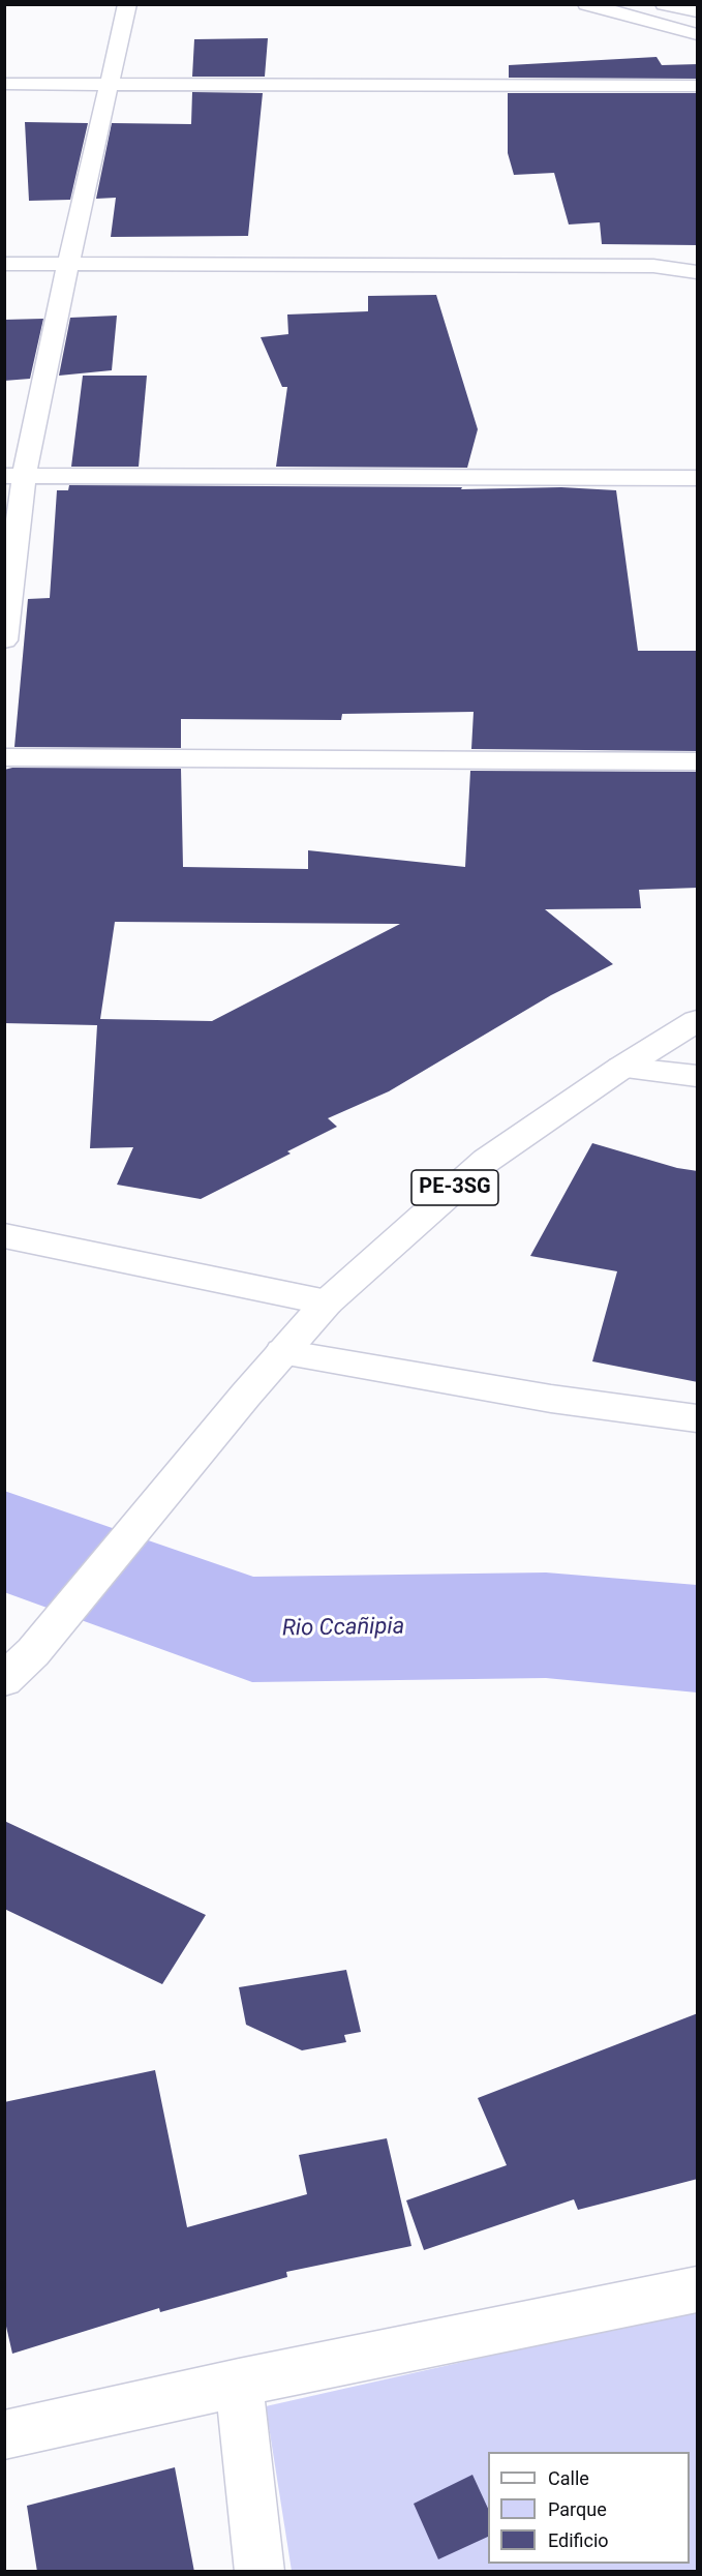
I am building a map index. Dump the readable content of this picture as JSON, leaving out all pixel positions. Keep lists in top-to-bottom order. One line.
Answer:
{"streets":{"street":["PE-3SG"]},"water":["Rio Ccañipia"],"legend":["Calle","Parque","Edificio"]}
